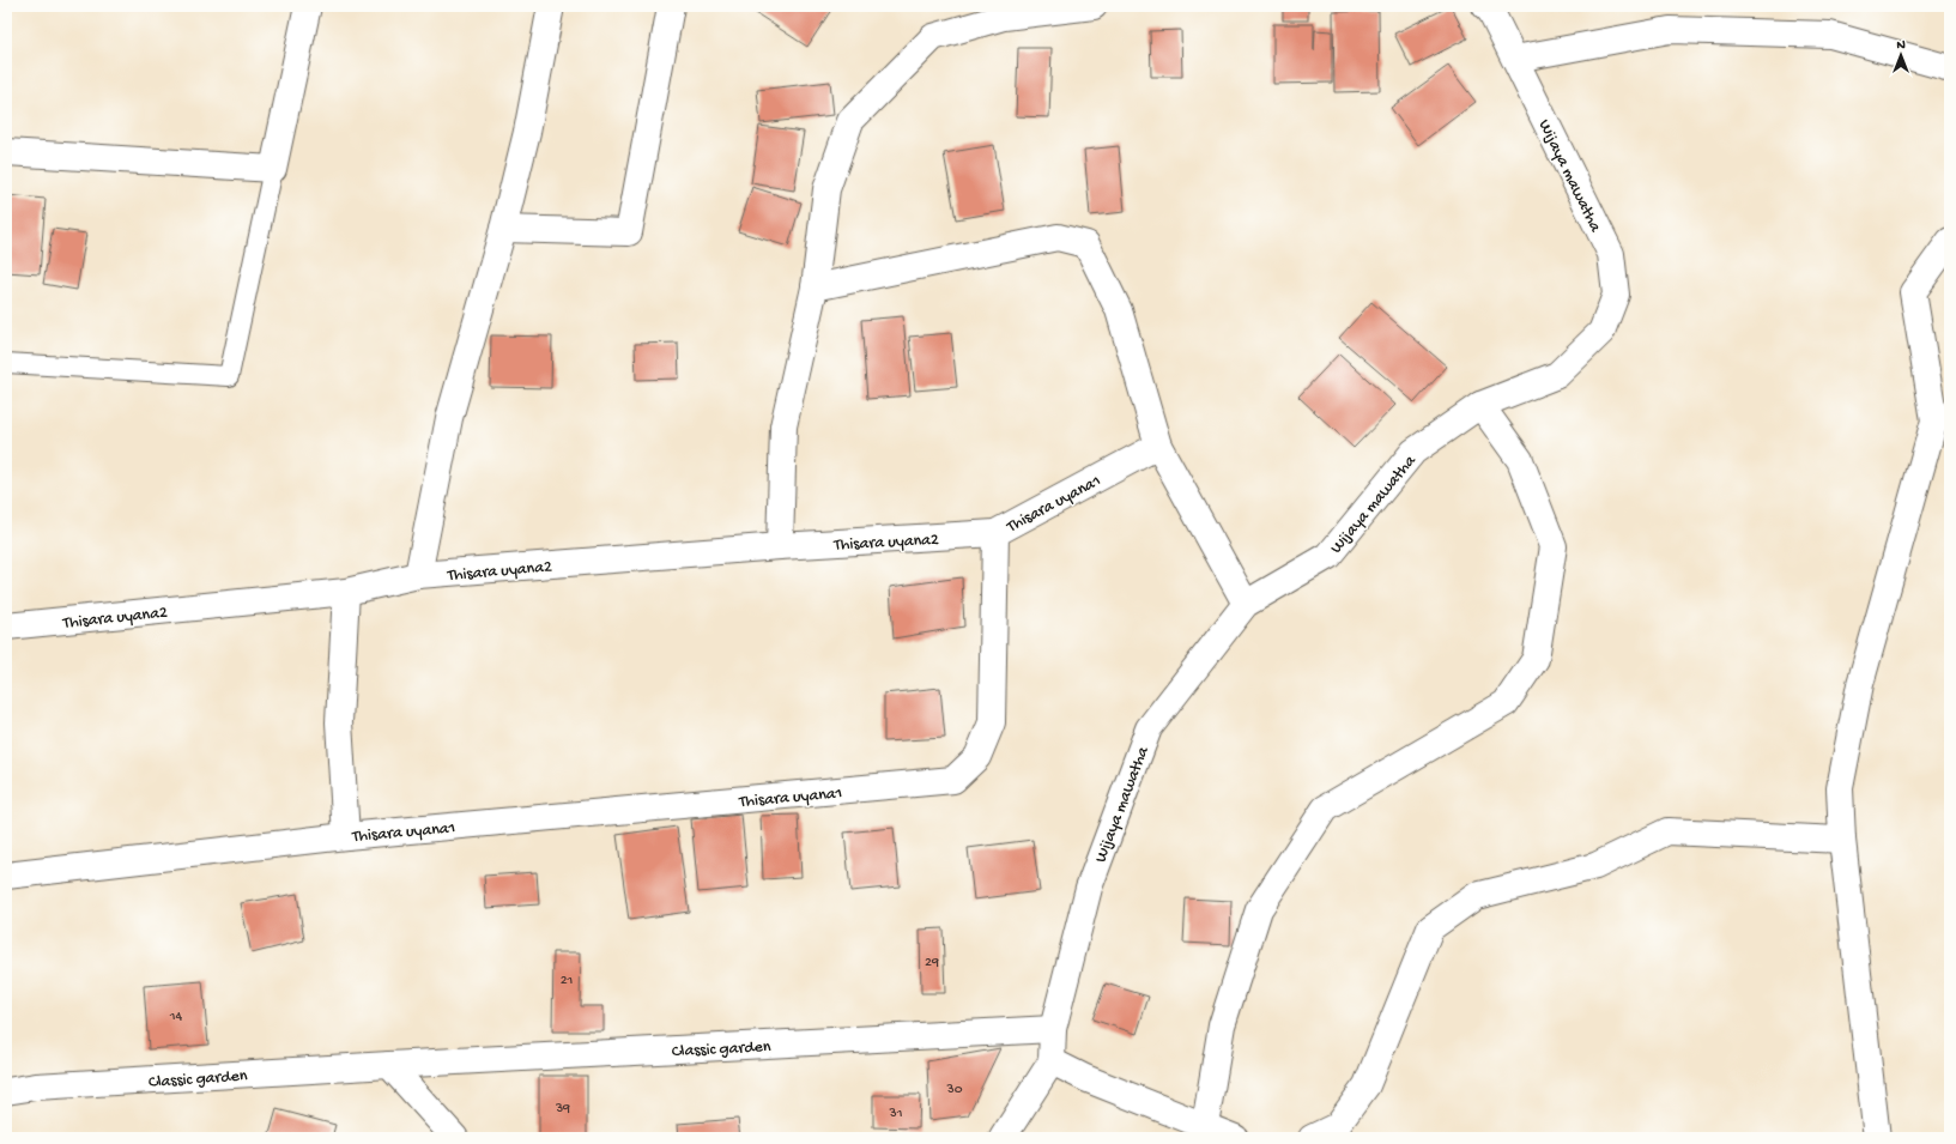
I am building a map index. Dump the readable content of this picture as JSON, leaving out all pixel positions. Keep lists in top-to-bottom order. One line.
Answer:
{"streets":{"street":["Wijaya mawatha","Thisara uyana1","Thisara uyana2","Classic garden"]},"crossings":[["Wijaya mawatha","Classic garden"],["Thisara uyana1","Thisara uyana2"]],"house_numbers":["29","21","14","30","39","31"],"north":"top"}
